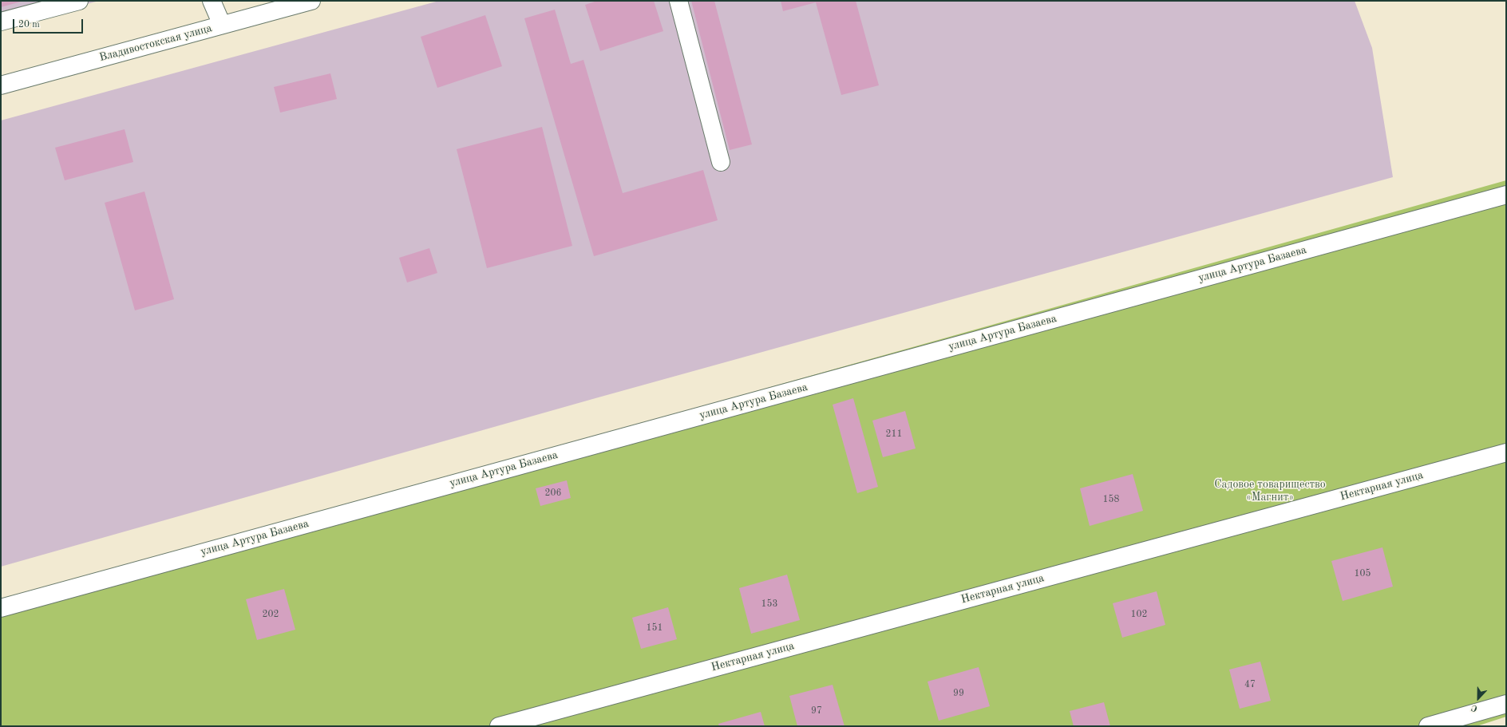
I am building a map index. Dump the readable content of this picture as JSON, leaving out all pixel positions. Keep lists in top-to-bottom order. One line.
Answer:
{"streets":{"street":["Владивостокская улица","улица Артура Базаева","Нектарная улица"]},"parks":["Садовое товарищество «Магнит»"],"house_numbers":["211","206","158","105","153","202","102","151","47","99","97"],"scale_bar":"20 m","north":"bottom"}
